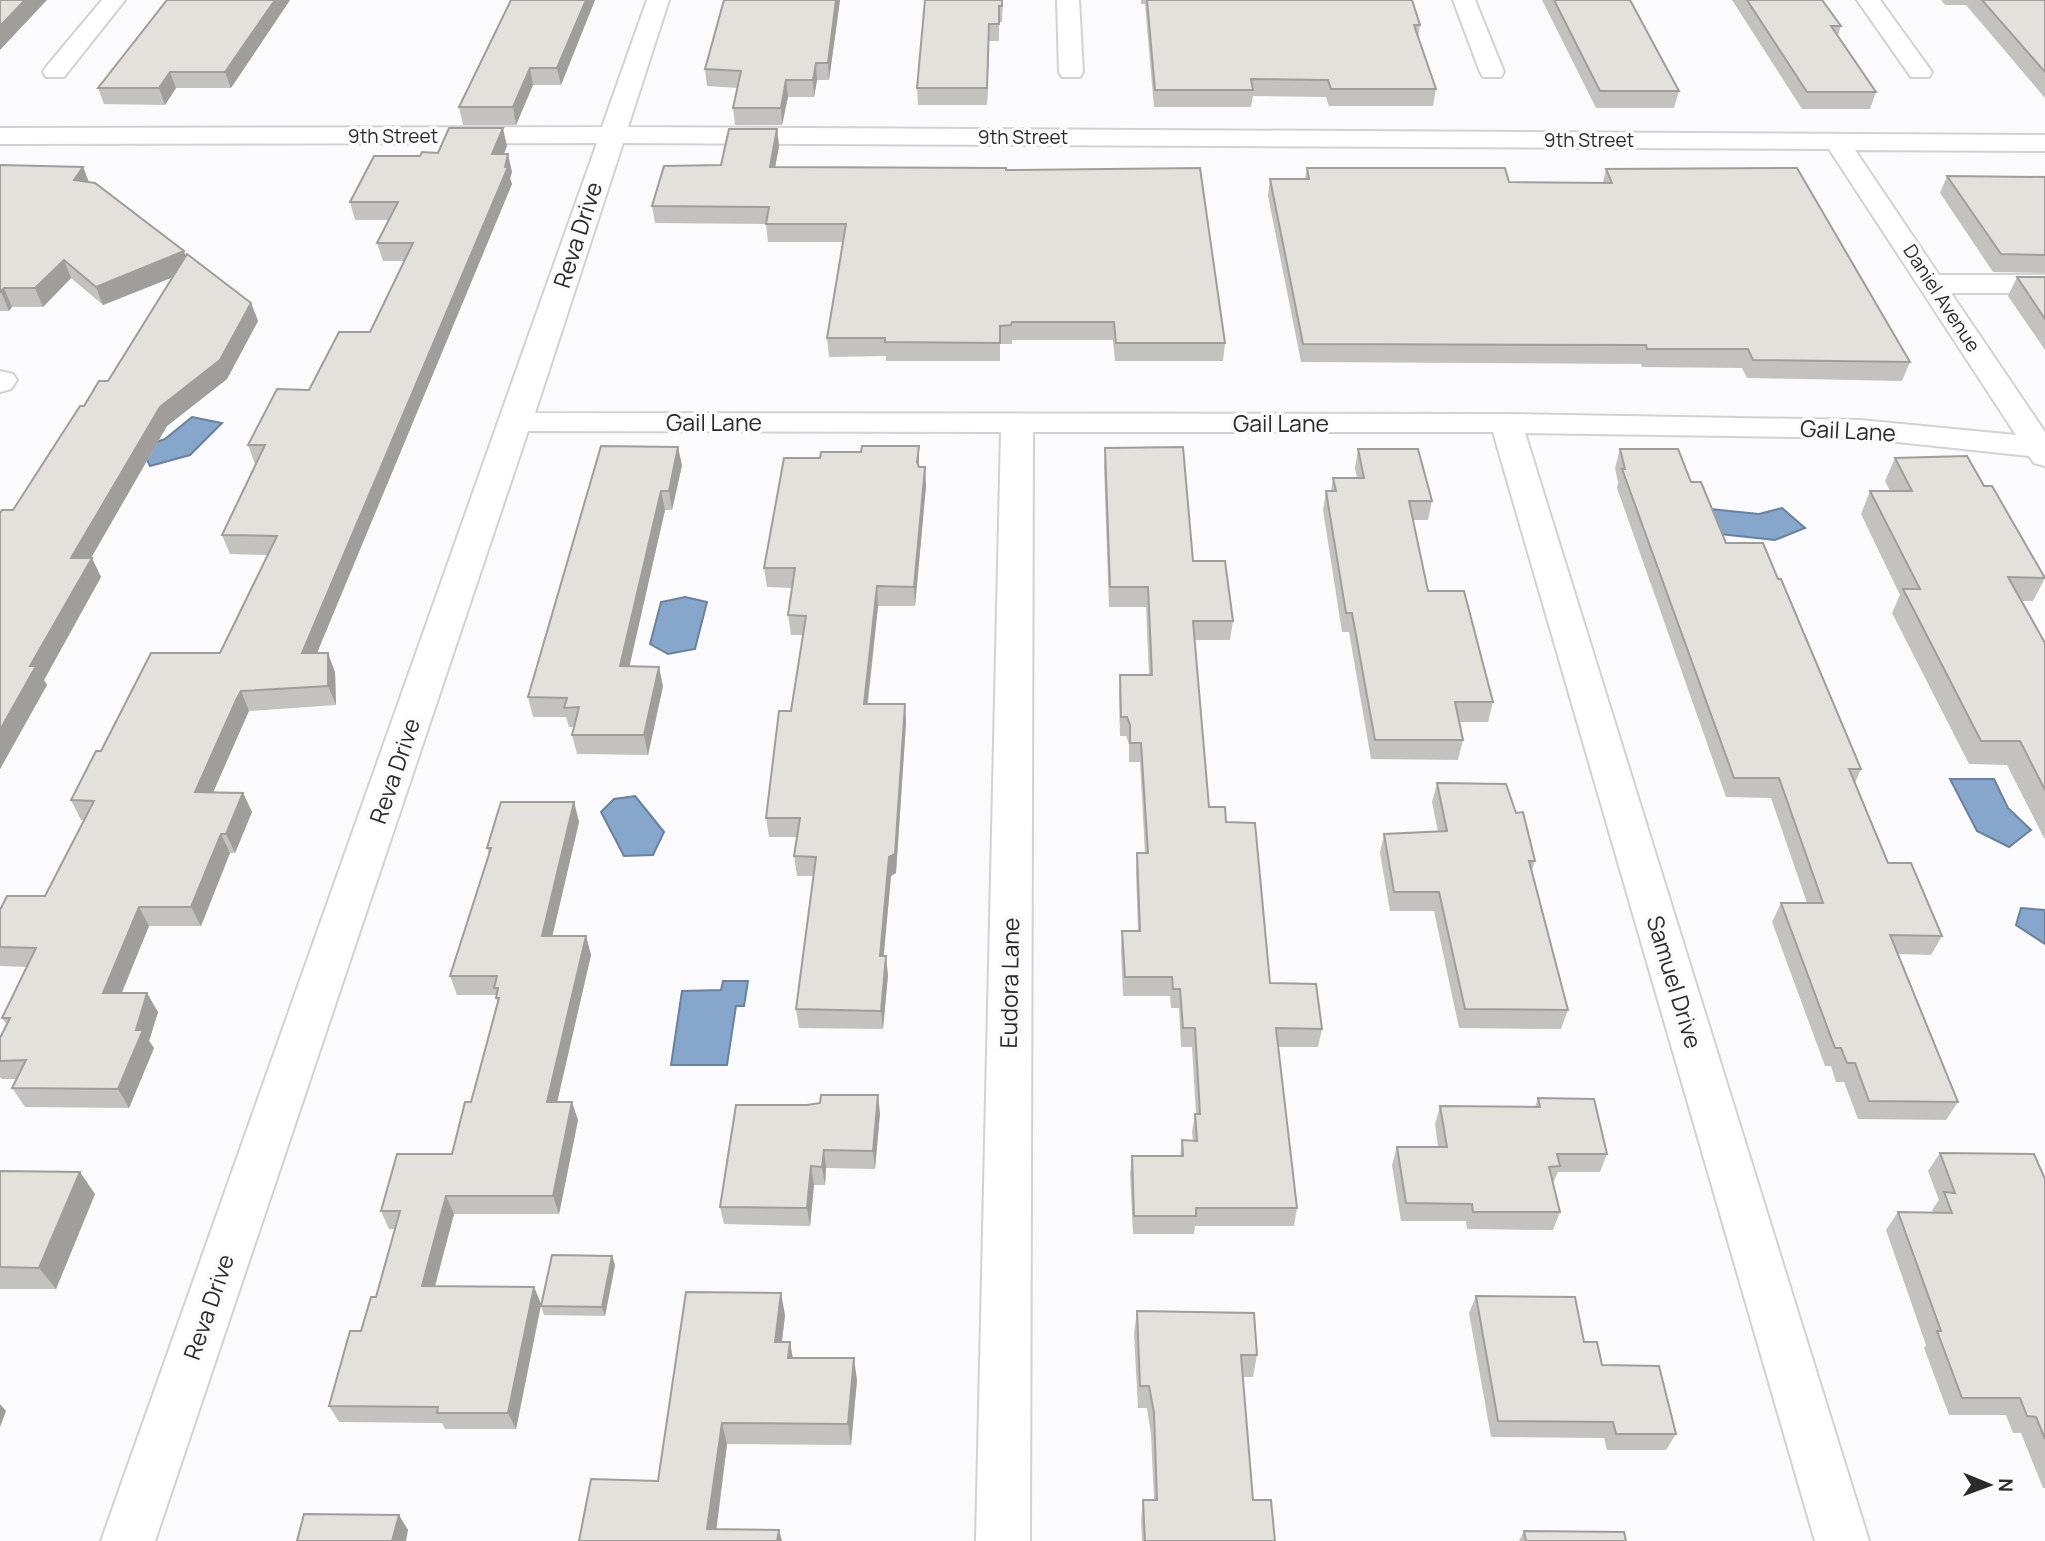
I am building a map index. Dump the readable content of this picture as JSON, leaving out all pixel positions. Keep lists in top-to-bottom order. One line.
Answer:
{"streets":{"street":["9th Street","Reva Drive","Daniel Avenue","Gail Lane","Samuel Drive","Eudora Lane"]},"crossings":[["9th Street","Reva Drive"],["9th Street","Daniel Avenue"],["Reva Drive","Gail Lane"],["Daniel Avenue","Gail Lane"],["Gail Lane","Samuel Drive"],["Gail Lane","Eudora Lane"]],"north":"right"}
